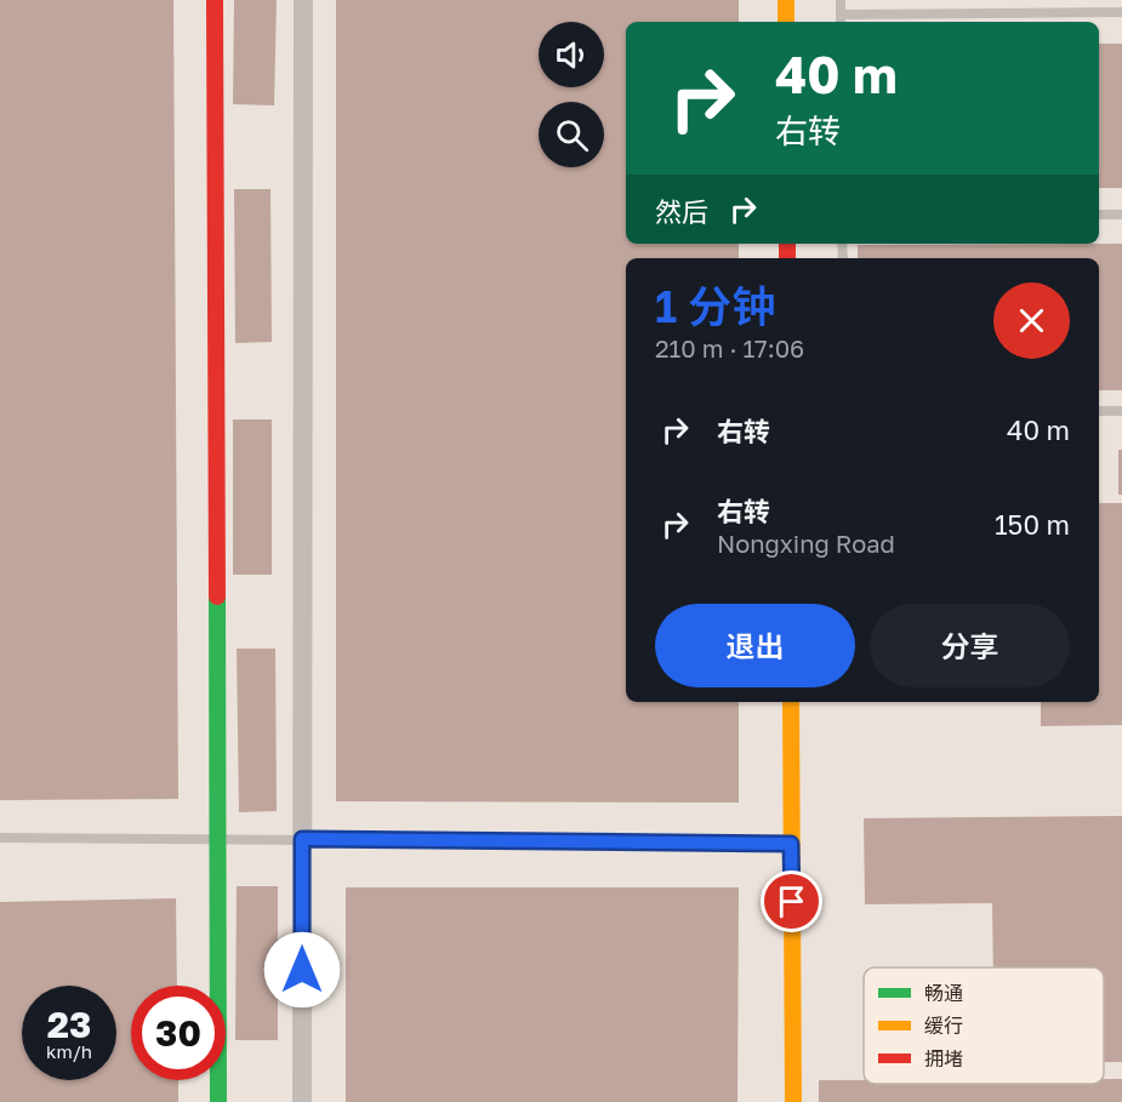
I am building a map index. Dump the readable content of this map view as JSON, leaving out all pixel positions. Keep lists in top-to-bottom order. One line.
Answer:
{"legend":["畅通","缓行","拥堵"],"page":{"turn":["40 m","右转"],"then":"然后","heading":["1 分钟","210 m · 17:06"],"list":[{"name":"右转","value":"40 m"},{"name":"右转","note":"Nongxing Road","value":"150 m"}],"buttons":["退出","分享"],"speed":"23 km/h","limit":"30"}}
